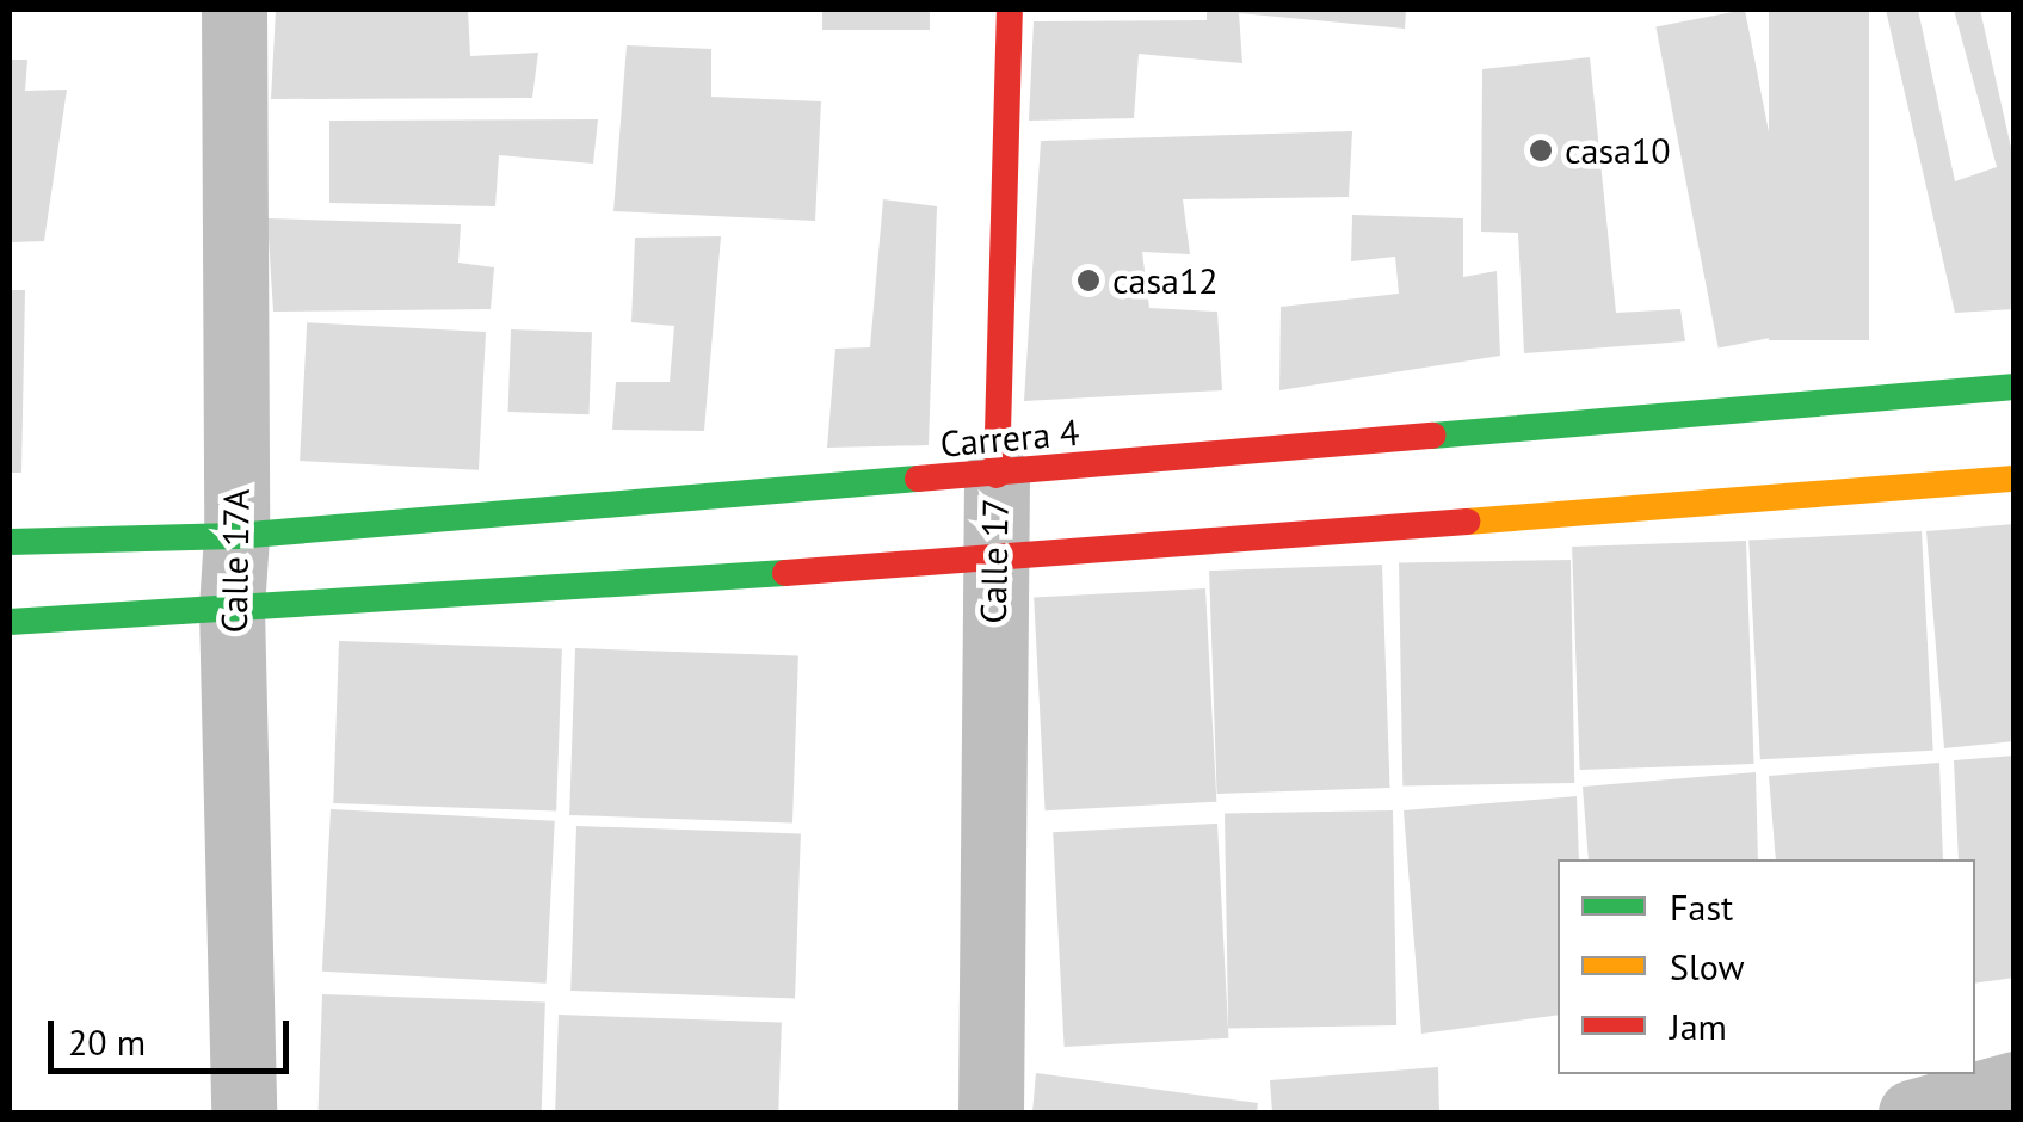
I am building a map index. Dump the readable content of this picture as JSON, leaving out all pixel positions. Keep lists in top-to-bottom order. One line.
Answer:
{"streets":{"main road":["Carrera 4","Calle 17"],"street":["Calle 17A"]},"crossings":[["Carrera 4","Calle 17A"],["Carrera 4","Calle 17"]],"places":["casa10","casa12"],"legend":["Fast","Slow","Jam"],"scale_bar":"20 m"}
